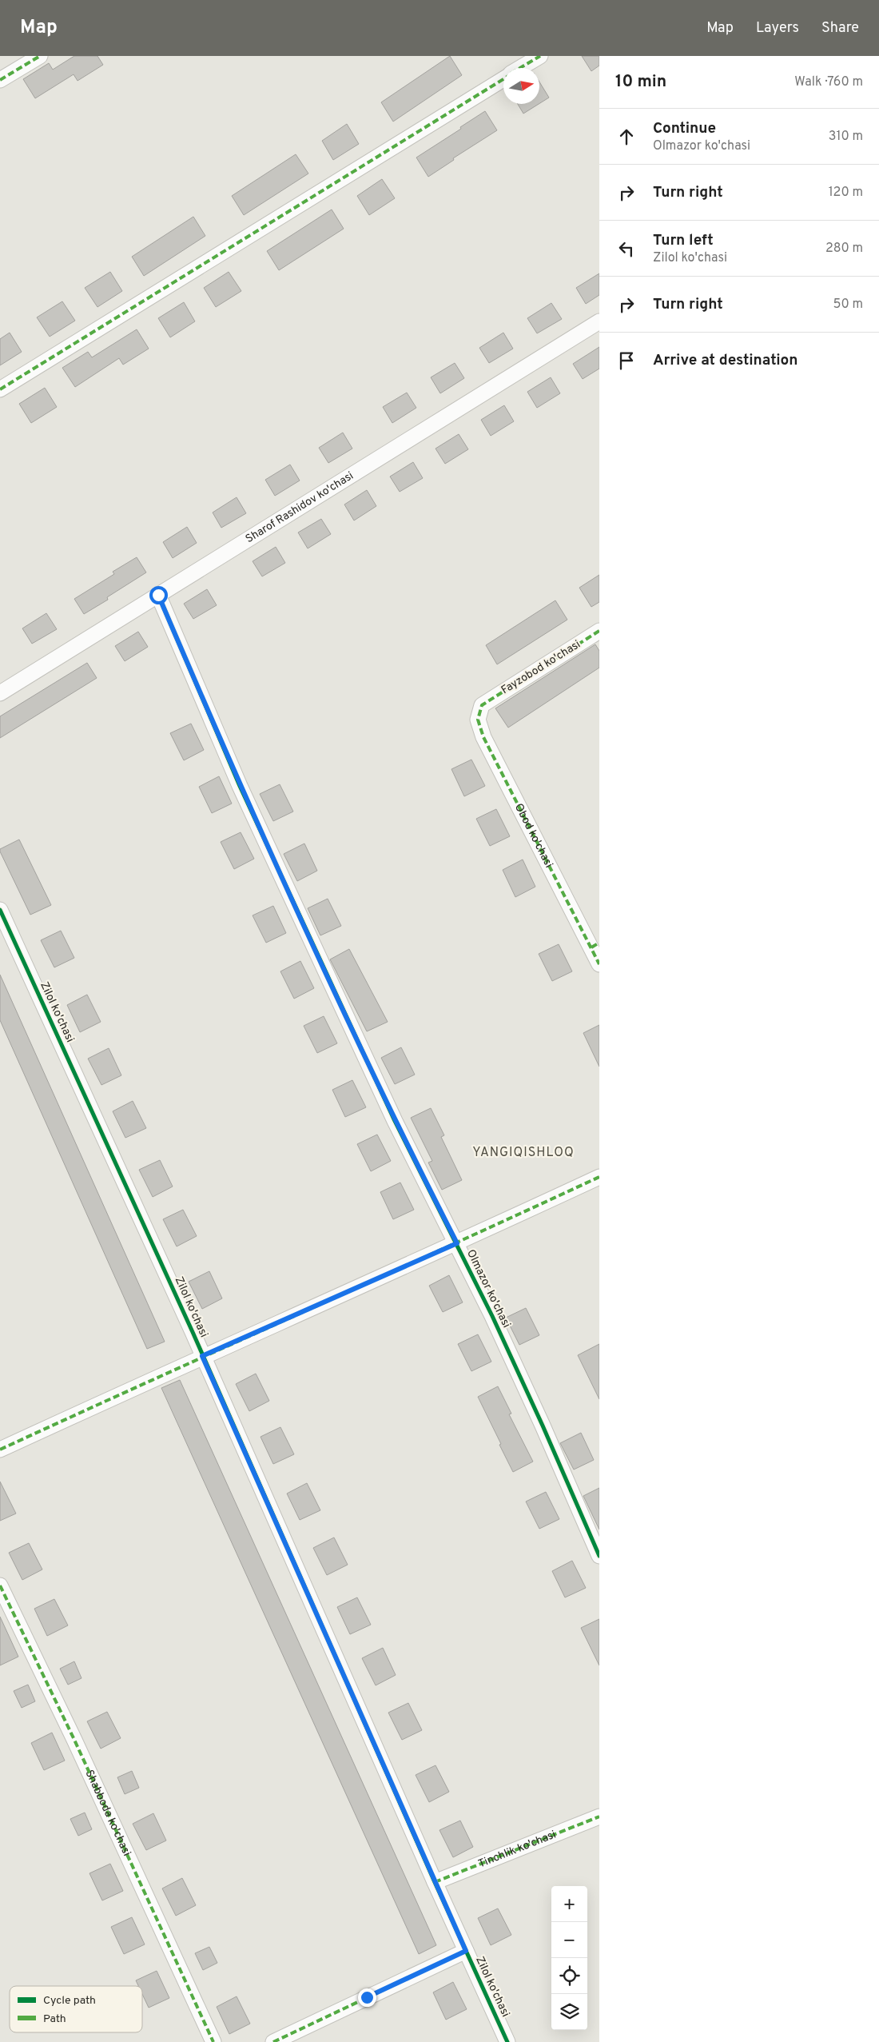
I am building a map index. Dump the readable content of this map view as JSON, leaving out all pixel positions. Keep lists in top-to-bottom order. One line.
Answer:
{"streets":{"street":["Sharof Rashidov ko'chasi","Fayzobod ko'chasi","Obod ko'chasi","Zilol ko'chasi","Olmazor ko'chasi","Shabboda ko'chasi","Tinchlik ko'chasi"]},"crossings":[["Sharof Rashidov ko'chasi","Olmazor ko'chasi"],["Fayzobod ko'chasi","Obod ko'chasi"],["Zilol ko'chasi","Tinchlik ko'chasi"]],"districts":["YANGIQISHLOQ"],"legend":["Cycle path","Path"],"north":"right","page":{"header":"Map","nav":["Map","Layers","Share"],"heading":["10 min","Walk · 760 m"],"list":[["Continue","Olmazor ko'chasi","310 m"],["Turn right","120 m"],["Turn left","Zilol ko'chasi","280 m"],["Turn right","50 m"],"Arrive at destination"],"map_buttons":["+","−"]}}
